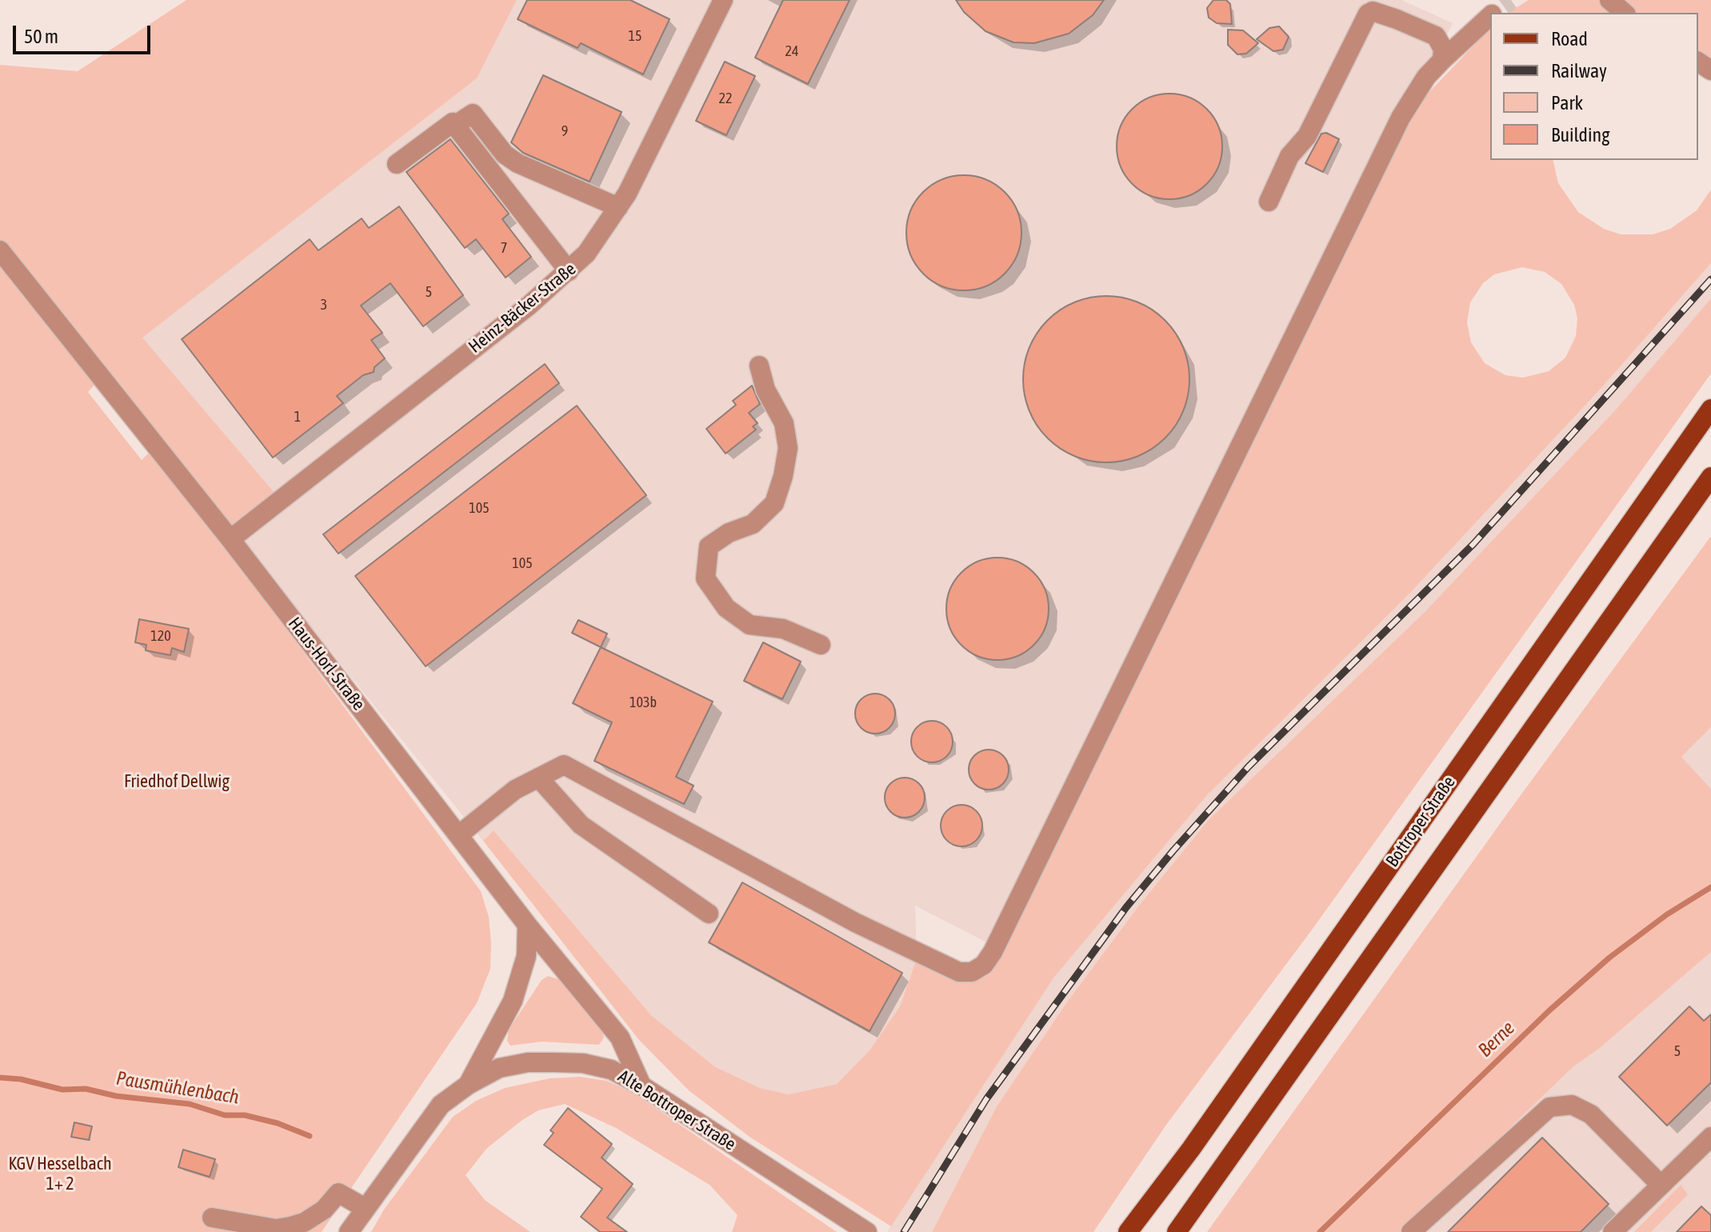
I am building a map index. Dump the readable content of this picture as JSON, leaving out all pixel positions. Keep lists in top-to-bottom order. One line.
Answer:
{"streets":{"main road":["Bottroper Straße"],"street":["Heinz-Bäcker-Straße","Haus-Horl-Straße","Alte Bottroper Straße"]},"crossings":[["Heinz-Bäcker-Straße","Haus-Horl-Straße"],["Haus-Horl-Straße","Alte Bottroper Straße"]],"water":["Berne","Pausmühlenbach"],"parks":["Friedhof Dellwig","KGV Hesselbach 1+ 2"],"house_numbers":["15","24","22","9","7","5","3","1","105","105","120","103b","5"],"legend":["Road","Railway","Park","Building"],"scale_bar":"50 m"}
